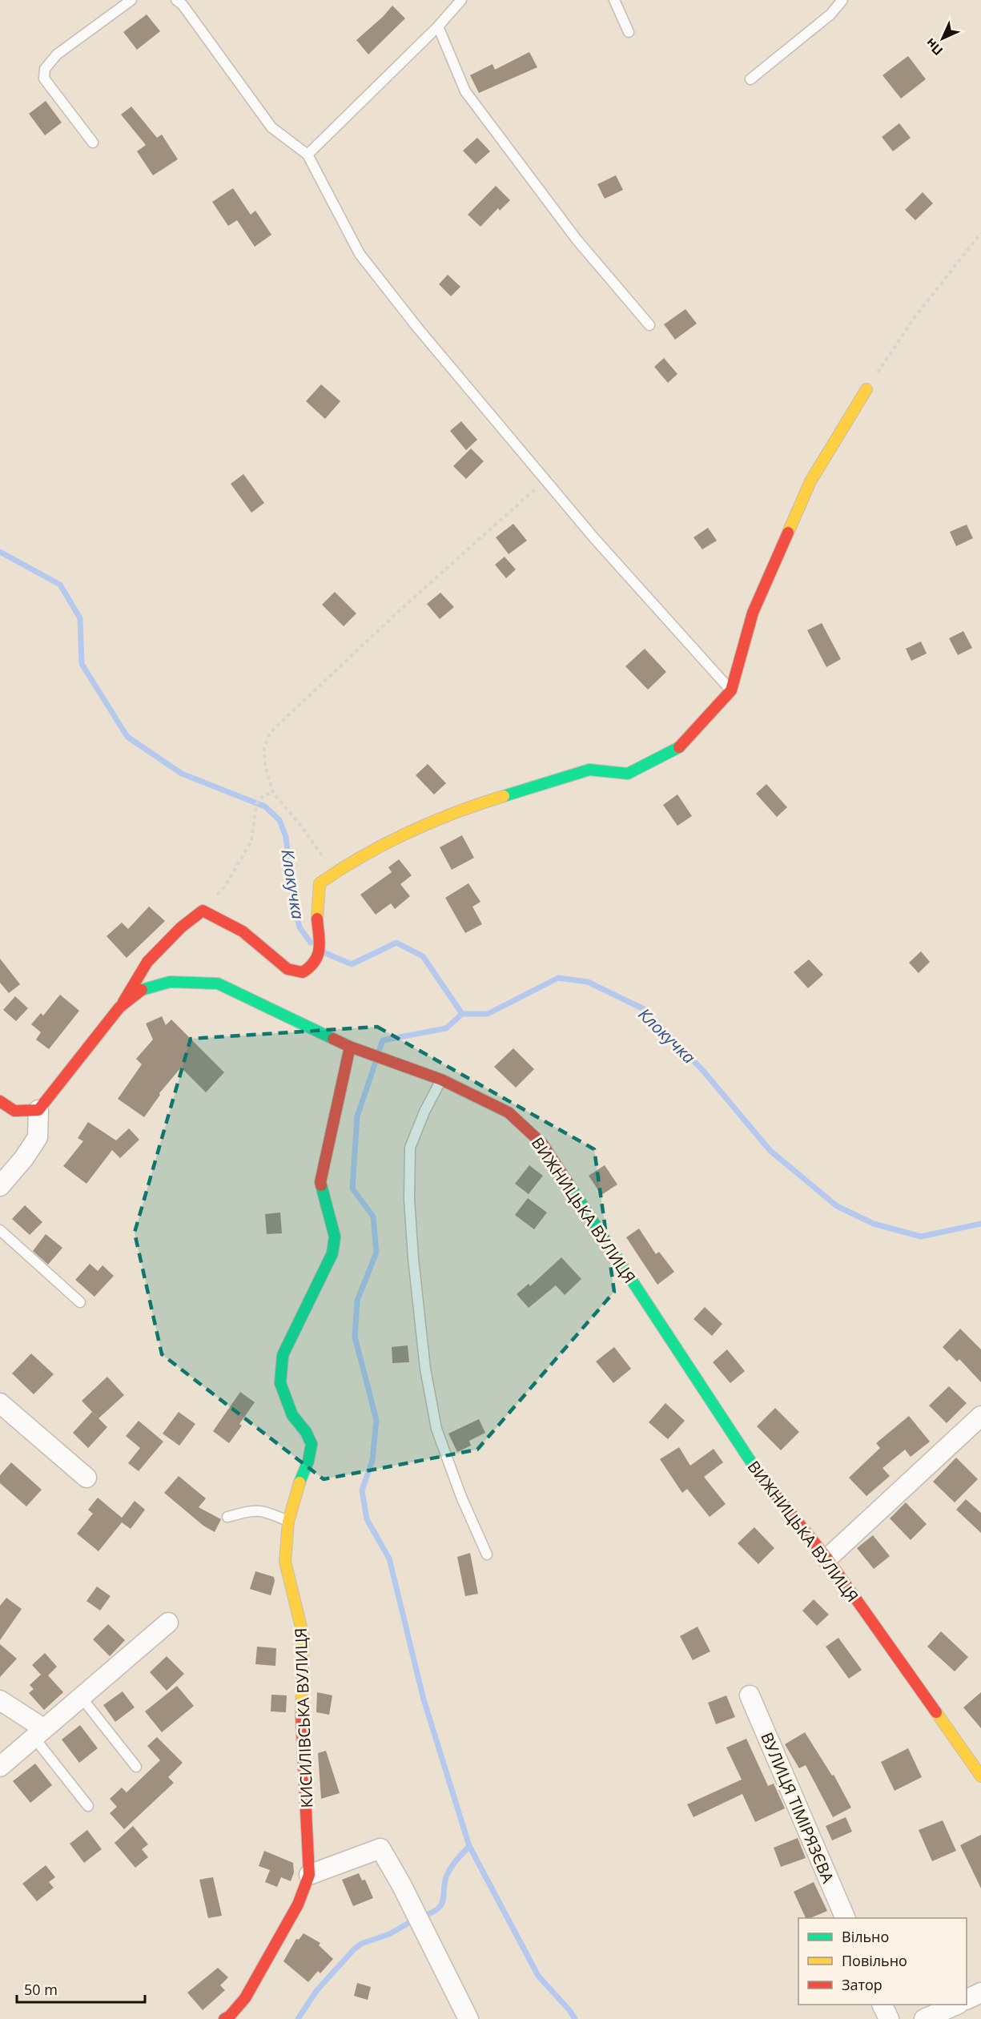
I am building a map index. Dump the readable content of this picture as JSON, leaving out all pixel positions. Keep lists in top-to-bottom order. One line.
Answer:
{"streets":{"street":["ВИЖНИЦЬКА ВУЛИЦЯ","КИСИЛІВСЬКА ВУЛИЦЯ","ВУЛИЦЯ ТІМІРЯЗЄВА"]},"crossings":[["ВИЖНИЦЬКА ВУЛИЦЯ","КИСИЛІВСЬКА ВУЛИЦЯ"]],"water":["Клокучка"],"legend":["Вільно","Повільно","Затор"],"scale_bar":"50 m","north":"bottom left"}
